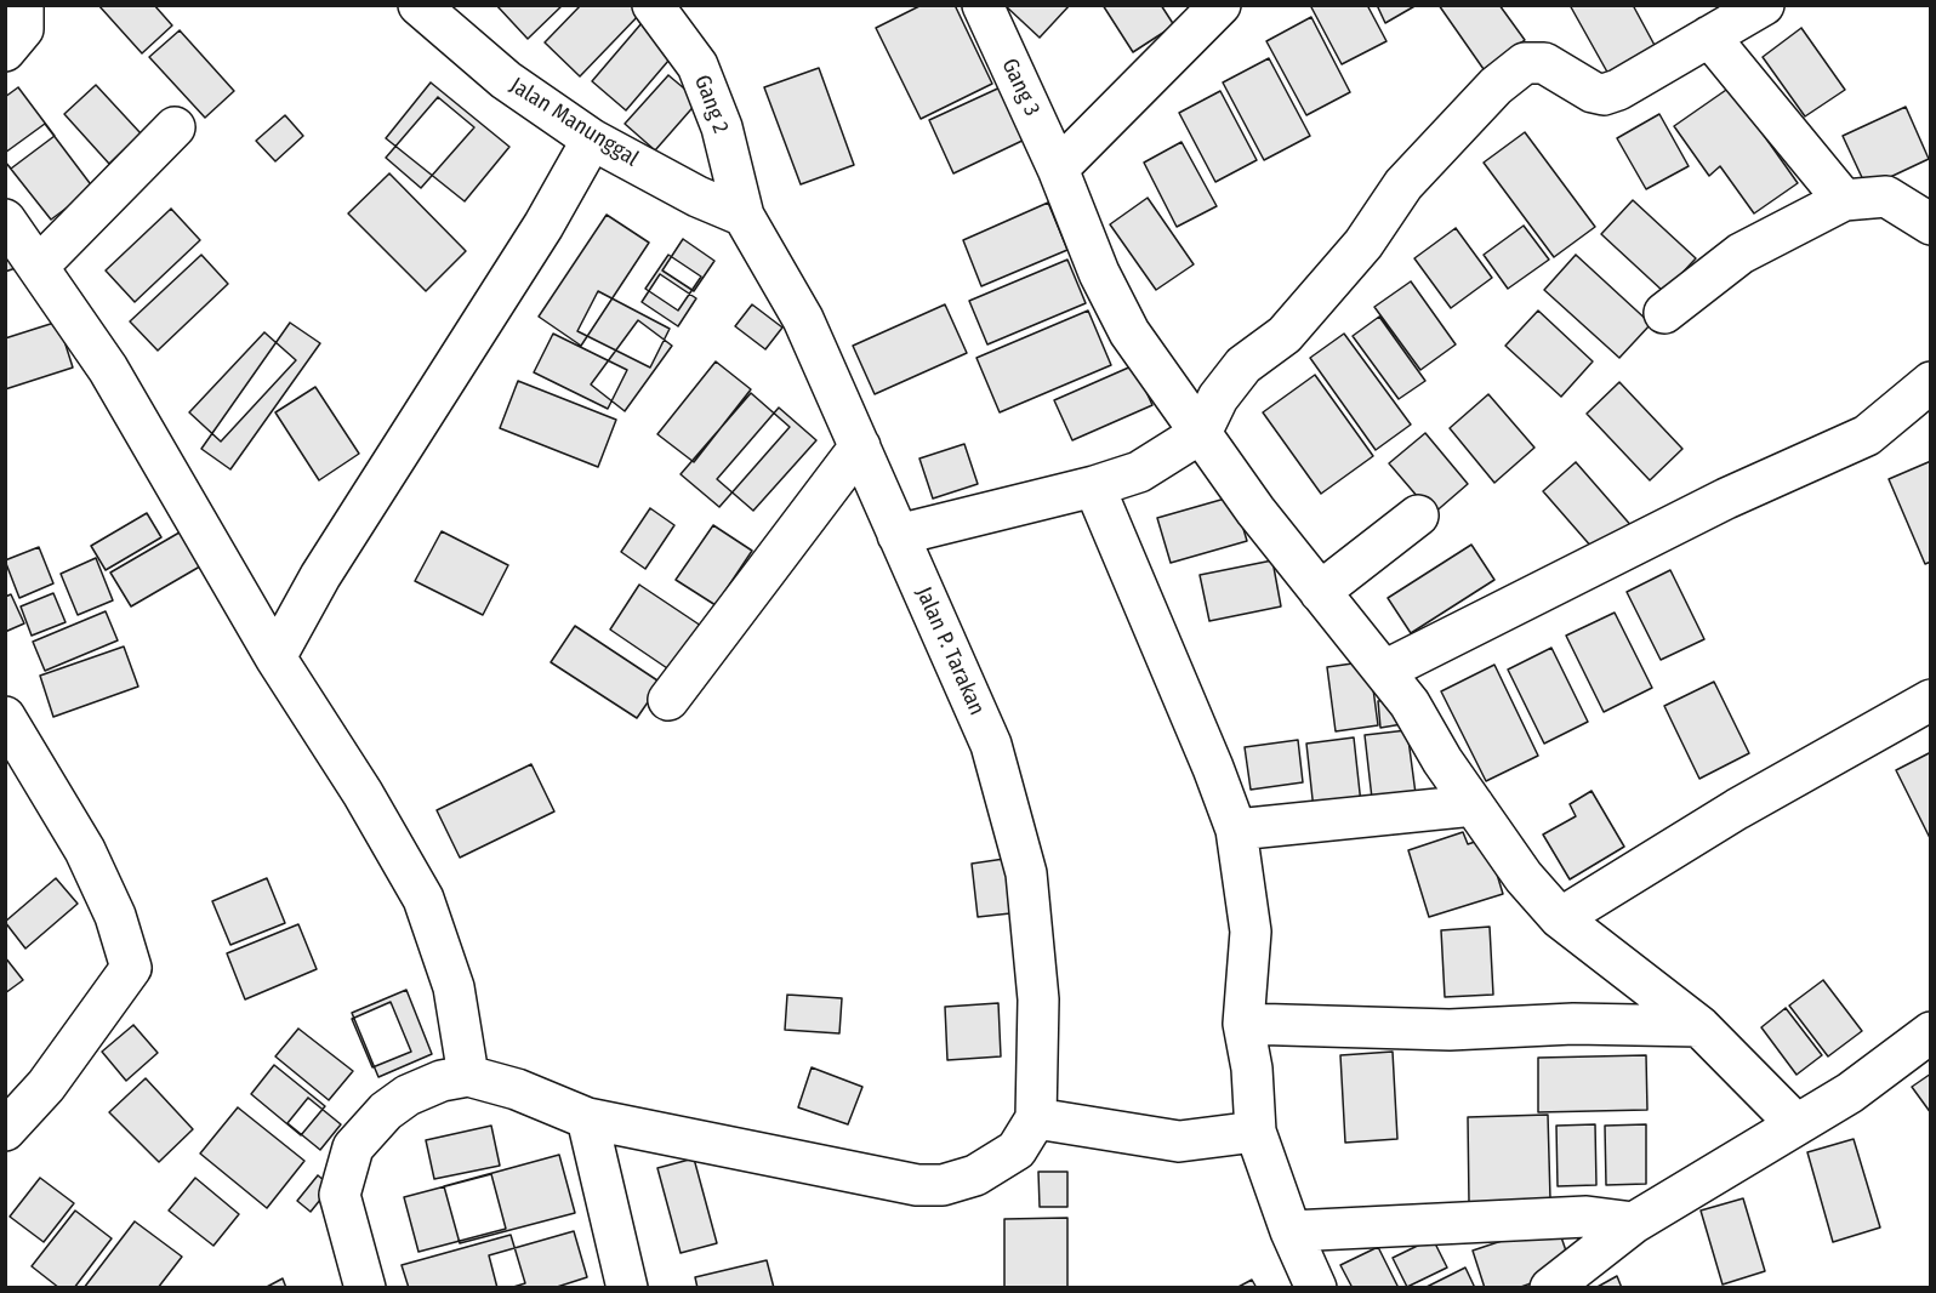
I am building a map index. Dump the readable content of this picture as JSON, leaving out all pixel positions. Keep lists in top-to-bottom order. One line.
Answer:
{"streets":{"street":["Gang 3","Gang 2","Jalan Manunggal","Jalan P. Tarakan"]},"crossings":[["Gang 2","Jalan Manunggal"],["Gang 2","Jalan P. Tarakan"],["Jalan Manunggal","Jalan P. Tarakan"]]}
